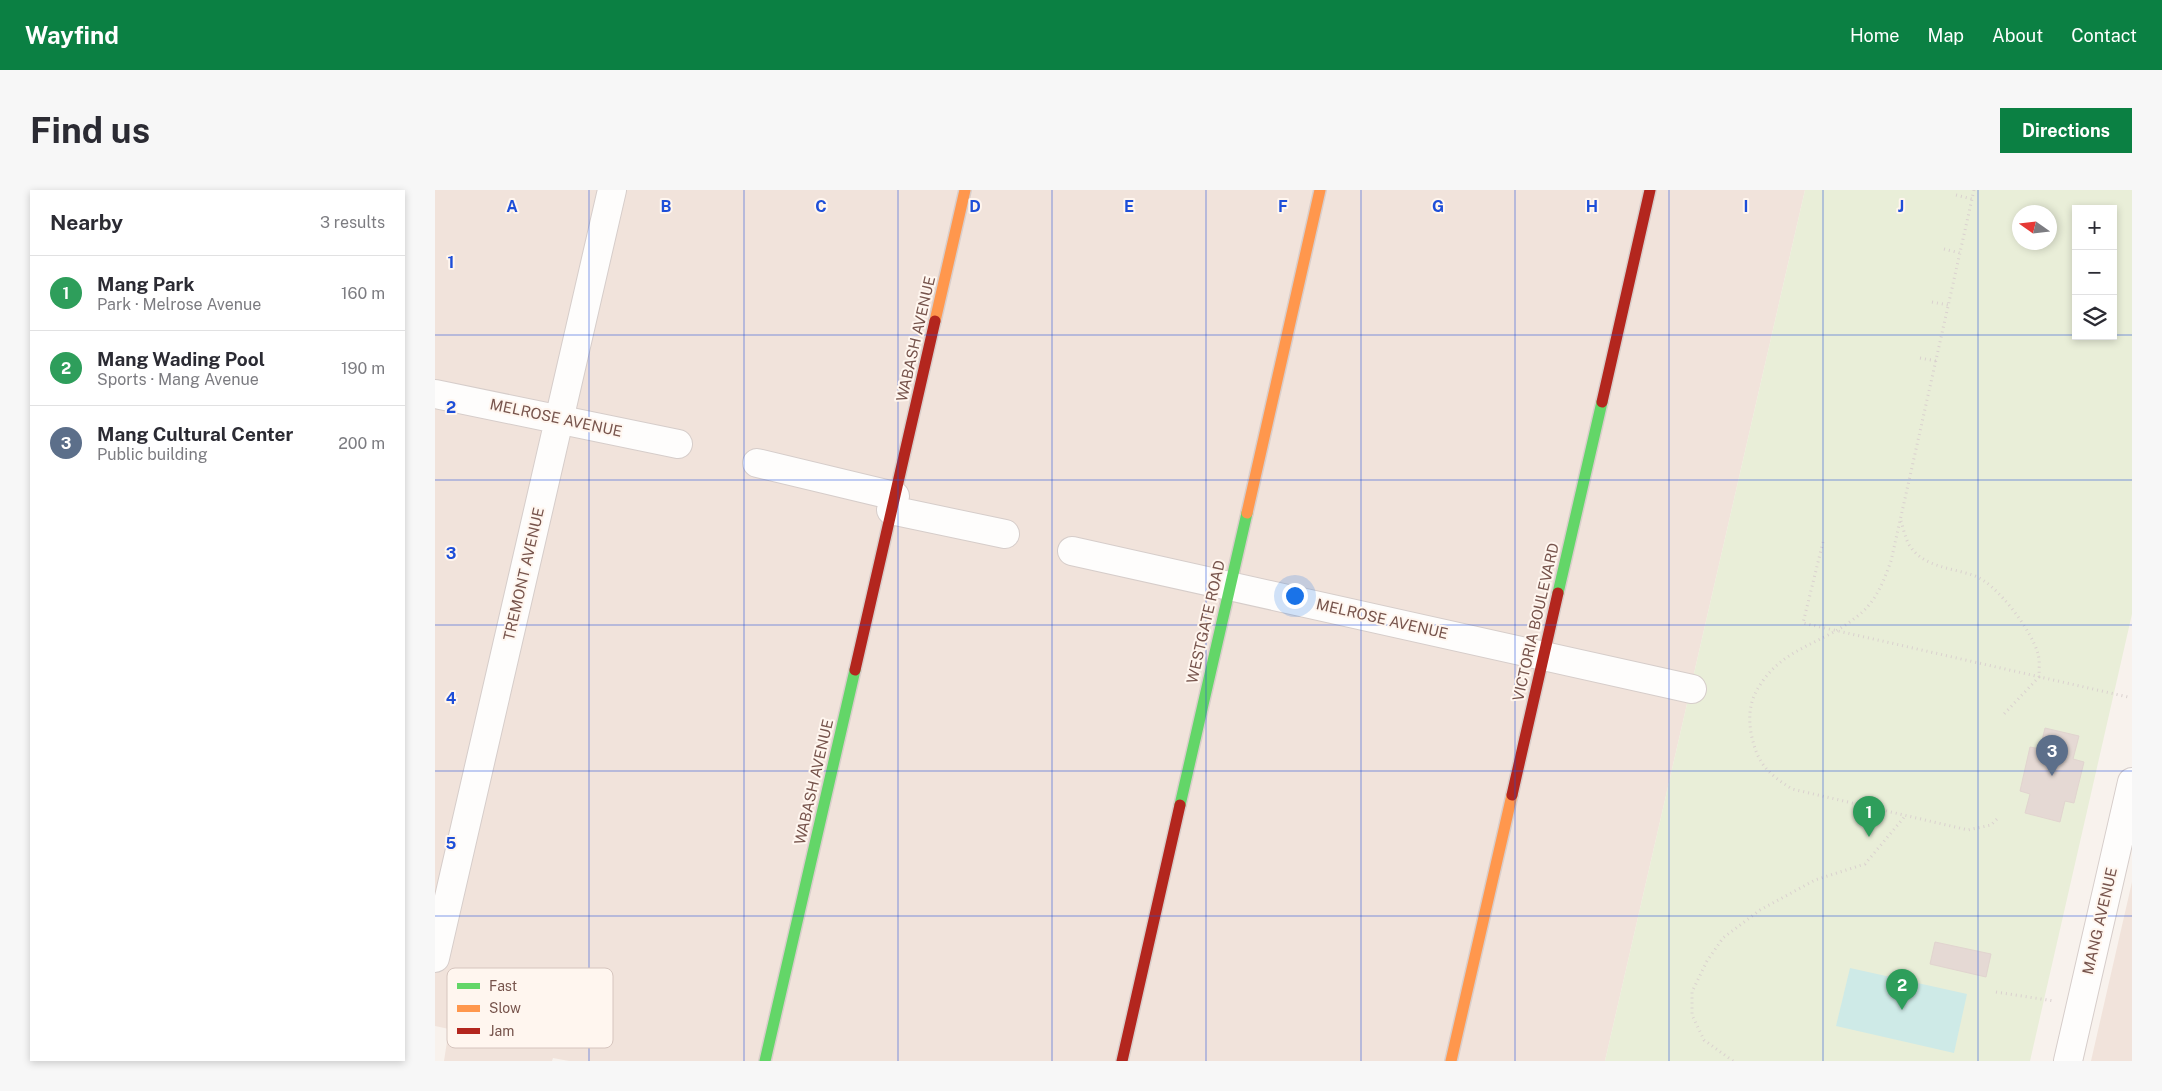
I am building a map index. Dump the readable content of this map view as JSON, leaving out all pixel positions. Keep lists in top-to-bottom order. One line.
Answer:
{"streets":{"street":["WABASH AVENUE","MELROSE AVENUE","TREMONT AVENUE","WESTGATE ROAD","VICTORIA BOULEVARD","MANG AVENUE"]},"crossings":[["MELROSE AVENUE","TREMONT AVENUE"],["MELROSE AVENUE","WESTGATE ROAD"],["MELROSE AVENUE","VICTORIA BOULEVARD"]],"legend":["Fast","Slow","Jam"],"north":"left","page":{"header":"Wayfind","nav":["Home","Map","About","Contact"],"buttons":"Directions","title":"Find us","heading":["Nearby","3 results"],"map_buttons":["+","−"],"list":[{"mark":"1","name":"Mang Park","note":"Park · Melrose Avenue","value":"160 m"},{"mark":"2","name":"Mang Wading Pool","note":"Sports · Mang Avenue","value":"190 m"},{"mark":"3","name":"Mang Cultural Center","note":"Public building","value":"200 m"}],"pins":["3","1","2"]},"grid":{"columns":["A","B","C","D","E","F","G","H","I","J"],"rows":["1","2","3","4","5"]}}
